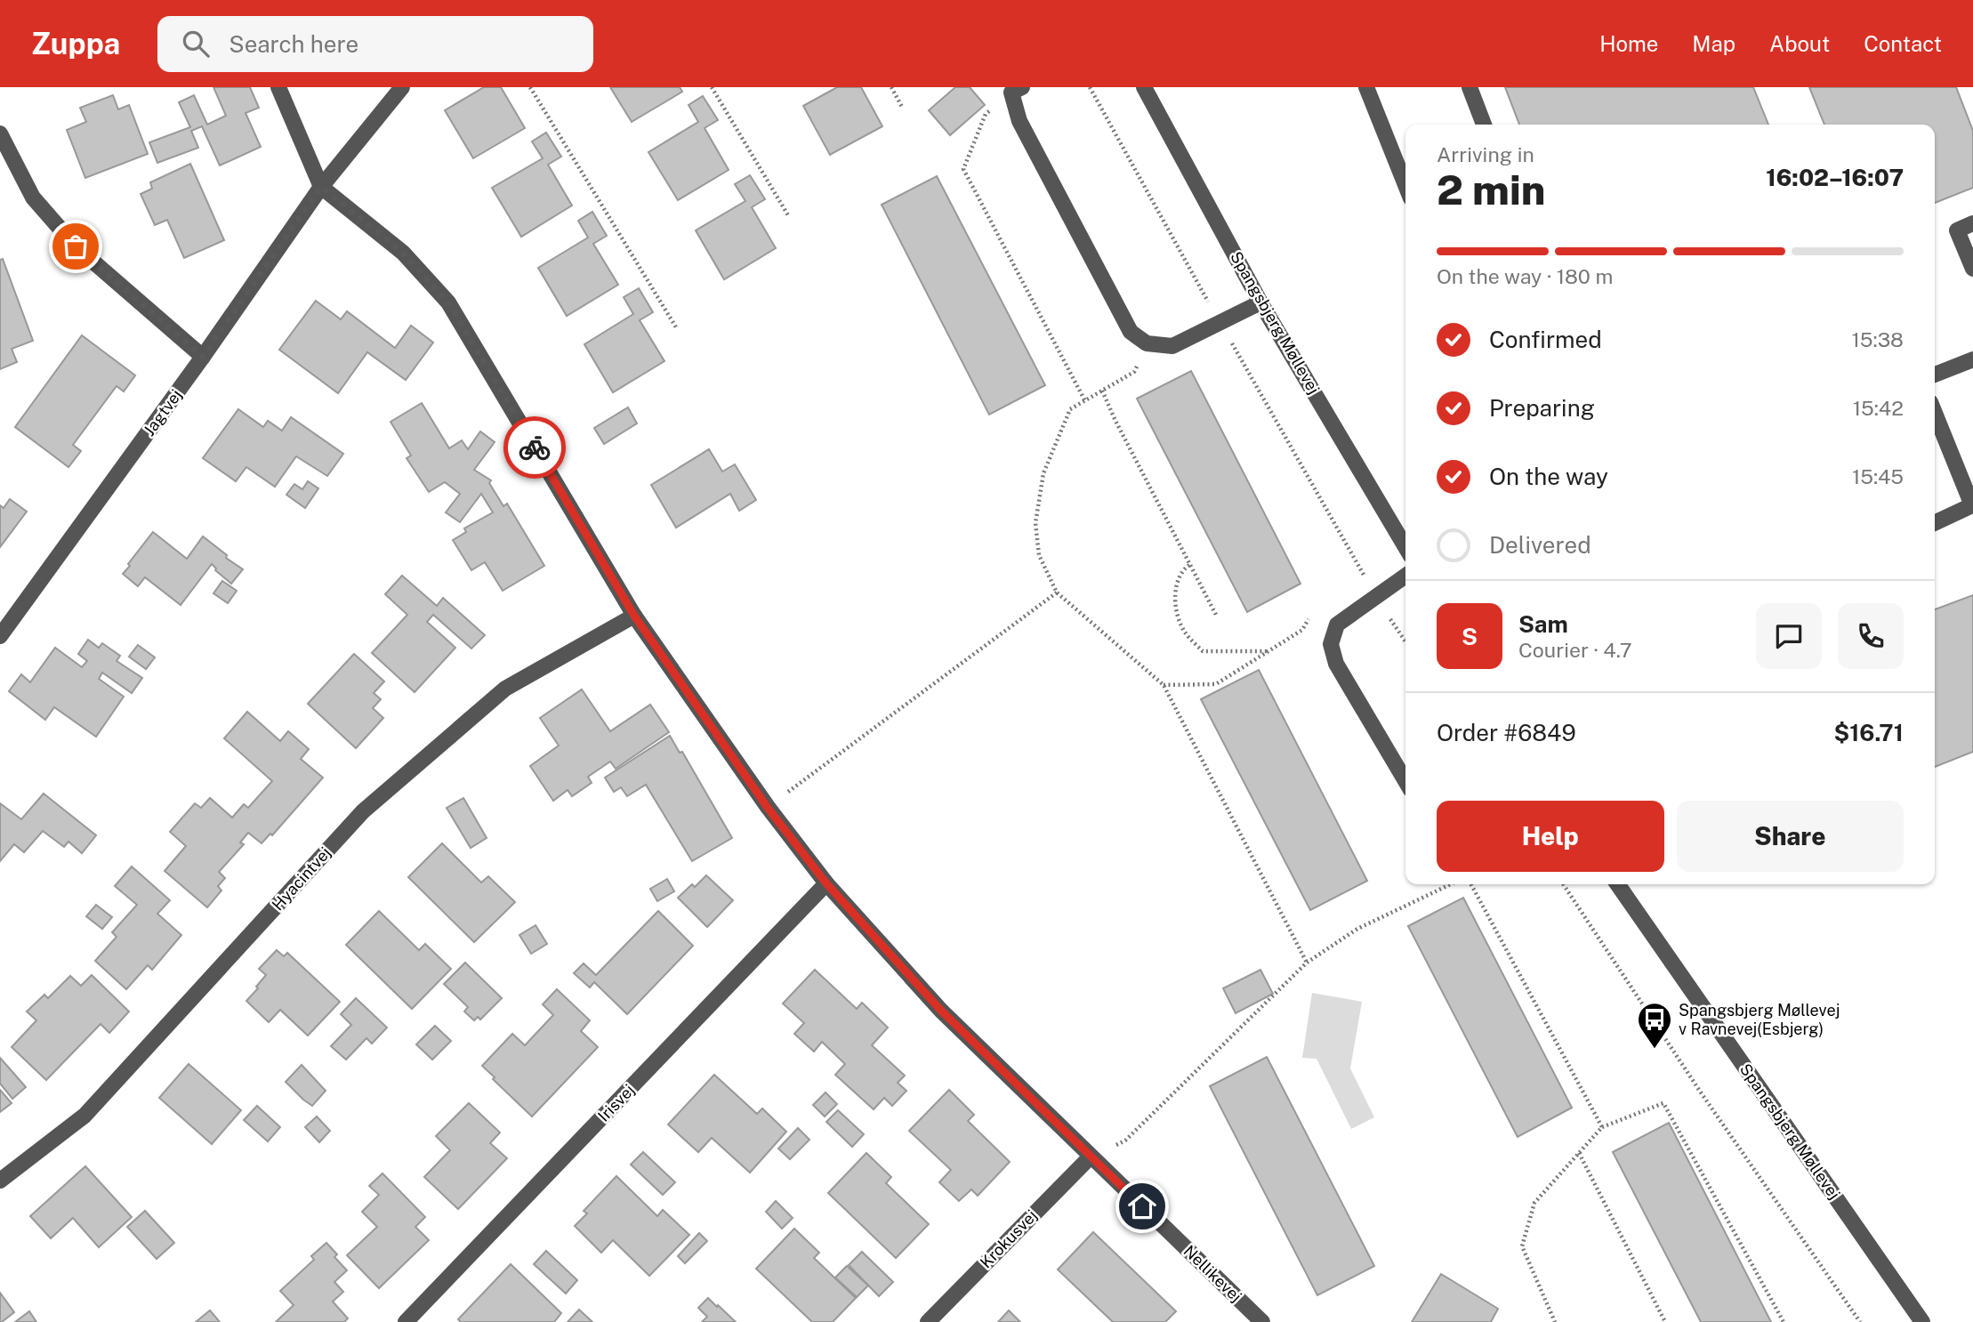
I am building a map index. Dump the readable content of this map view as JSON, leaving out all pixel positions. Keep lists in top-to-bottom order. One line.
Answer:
{"streets":{"street":["Spangsbjerg Møllevej","Jagtvej","Hyacintvej","Irisvej","Krokusvej","Nellikevej"]},"crossings":[["Jagtvej","Nellikevej"],["Hyacintvej","Nellikevej"],["Irisvej","Nellikevej"],["Krokusvej","Nellikevej"]],"places":{"bus stop":["Spangsbjerg Møllevej v Ravnevej(Esbjerg)"]},"page":{"header":"Zuppa","search":"Search here","nav":["Home","Map","About","Contact"],"heading":["2 min","Arriving in","16:02–16:07"],"panel":["Sam","Courier · 4.7","Order #6849","$16.71"],"bar":"On the way · 180 m","list":[["Confirmed","15:38"],["Preparing","15:42"],["On the way","15:45"],"Delivered"],"round":"S","buttons":["Help","Share"]}}
